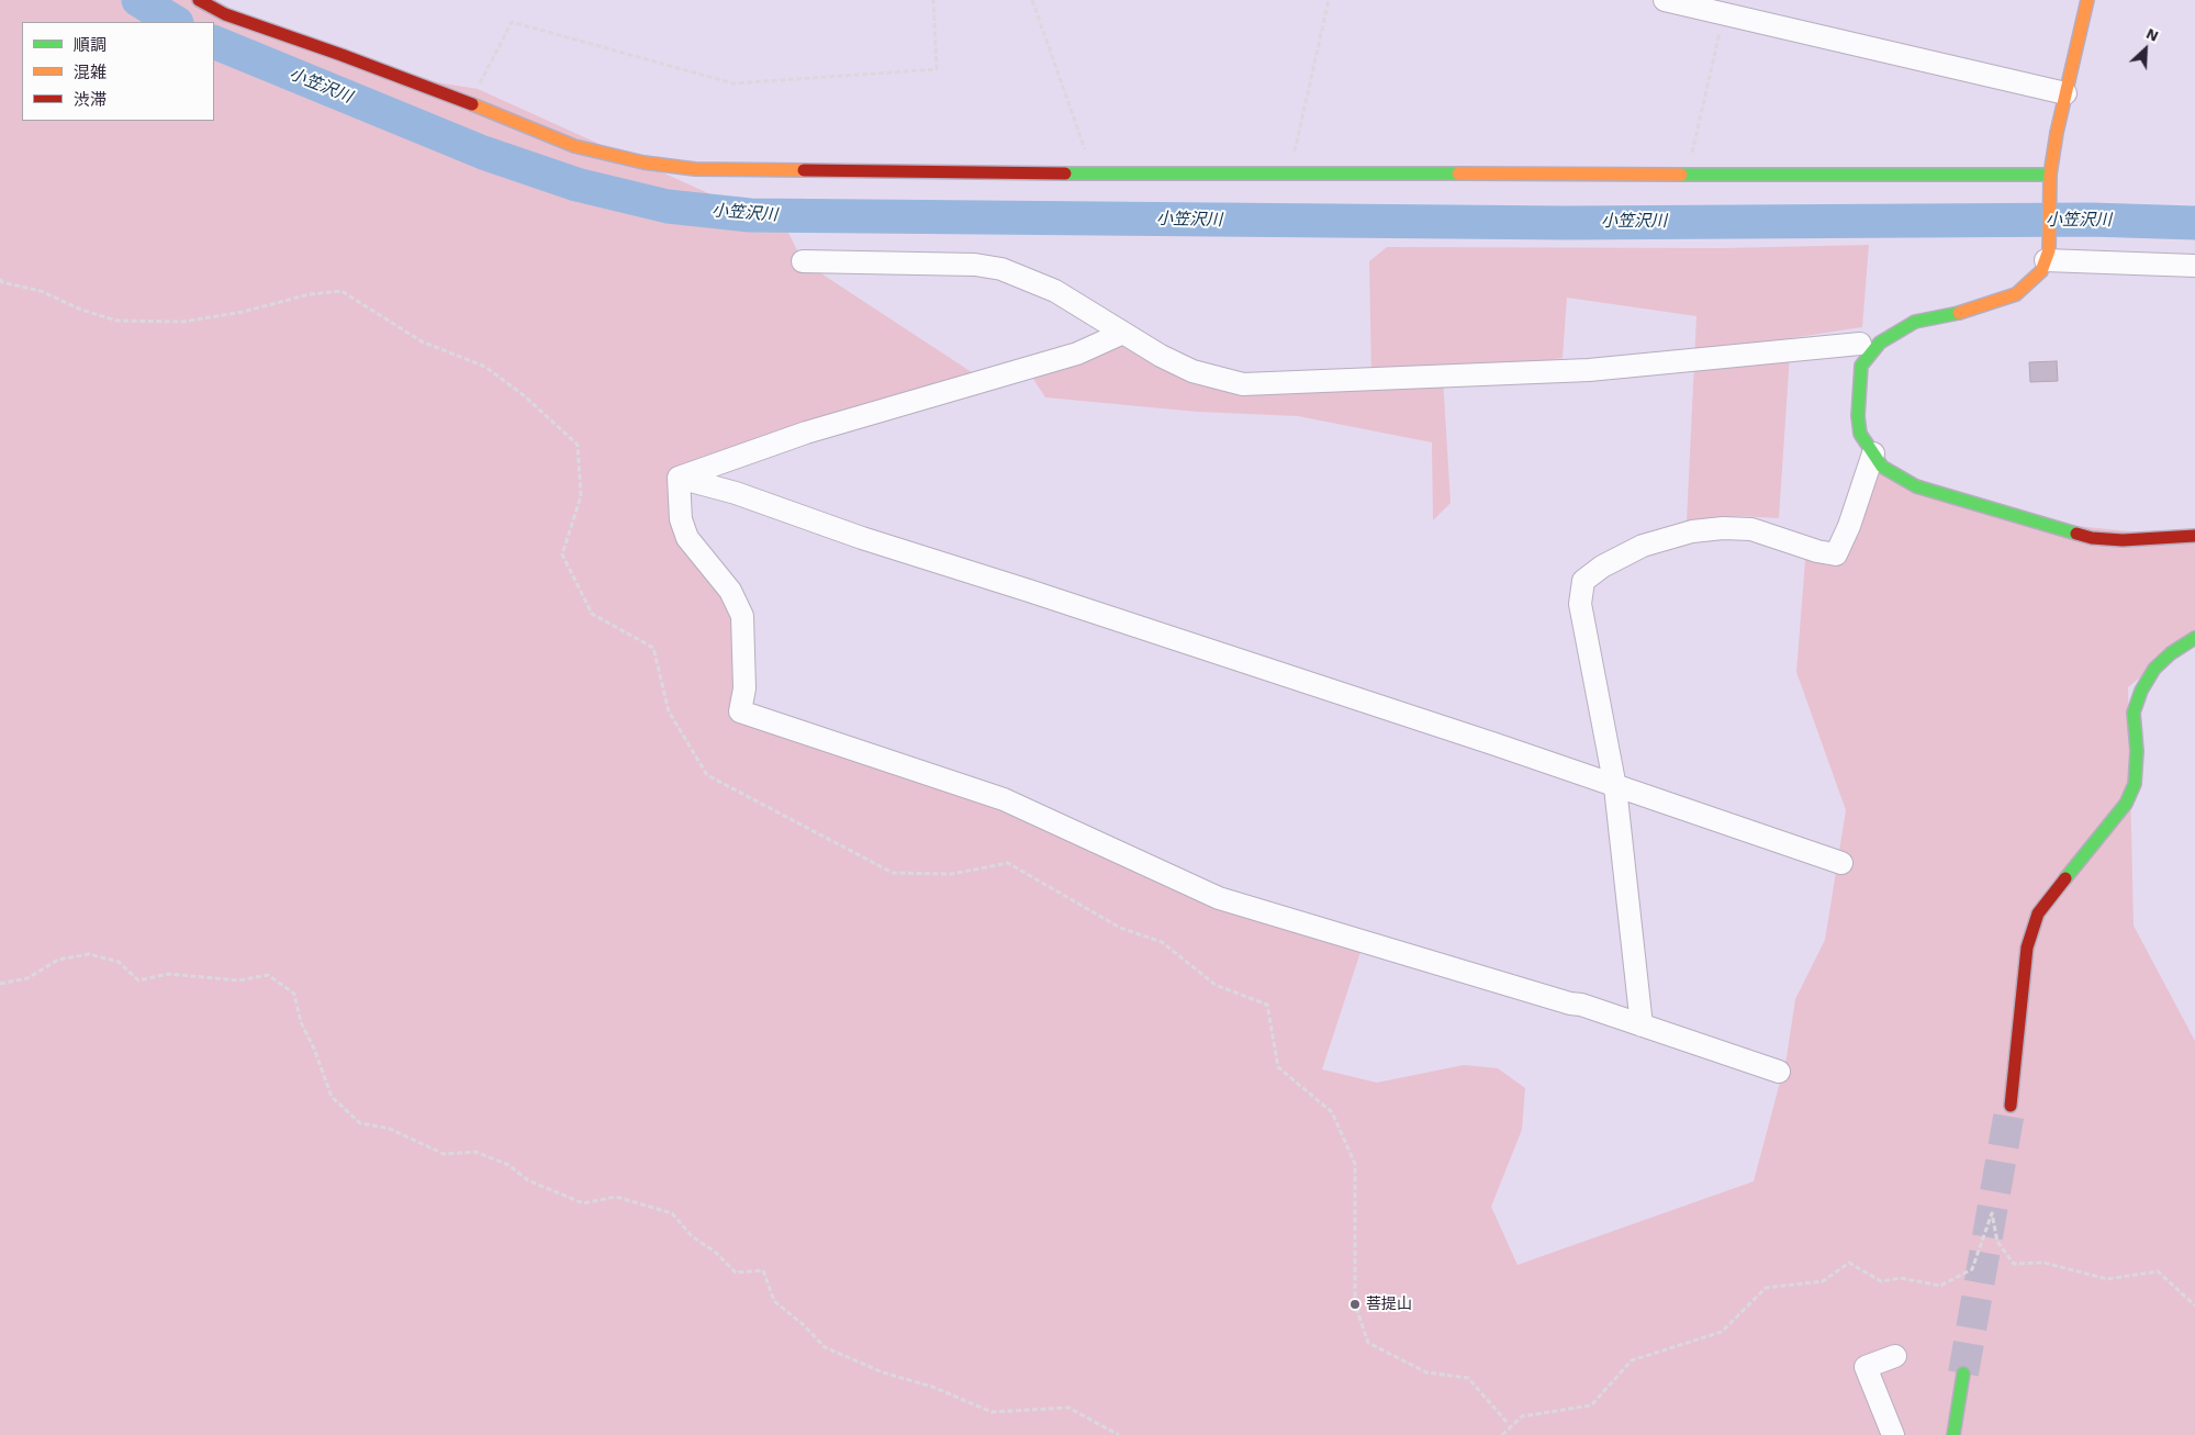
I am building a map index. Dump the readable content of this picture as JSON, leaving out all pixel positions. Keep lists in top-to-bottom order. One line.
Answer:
{"water":["小笠沢川"],"places":["菩提山"],"legend":["順調","混雑","渋滞"],"north":"top right"}
